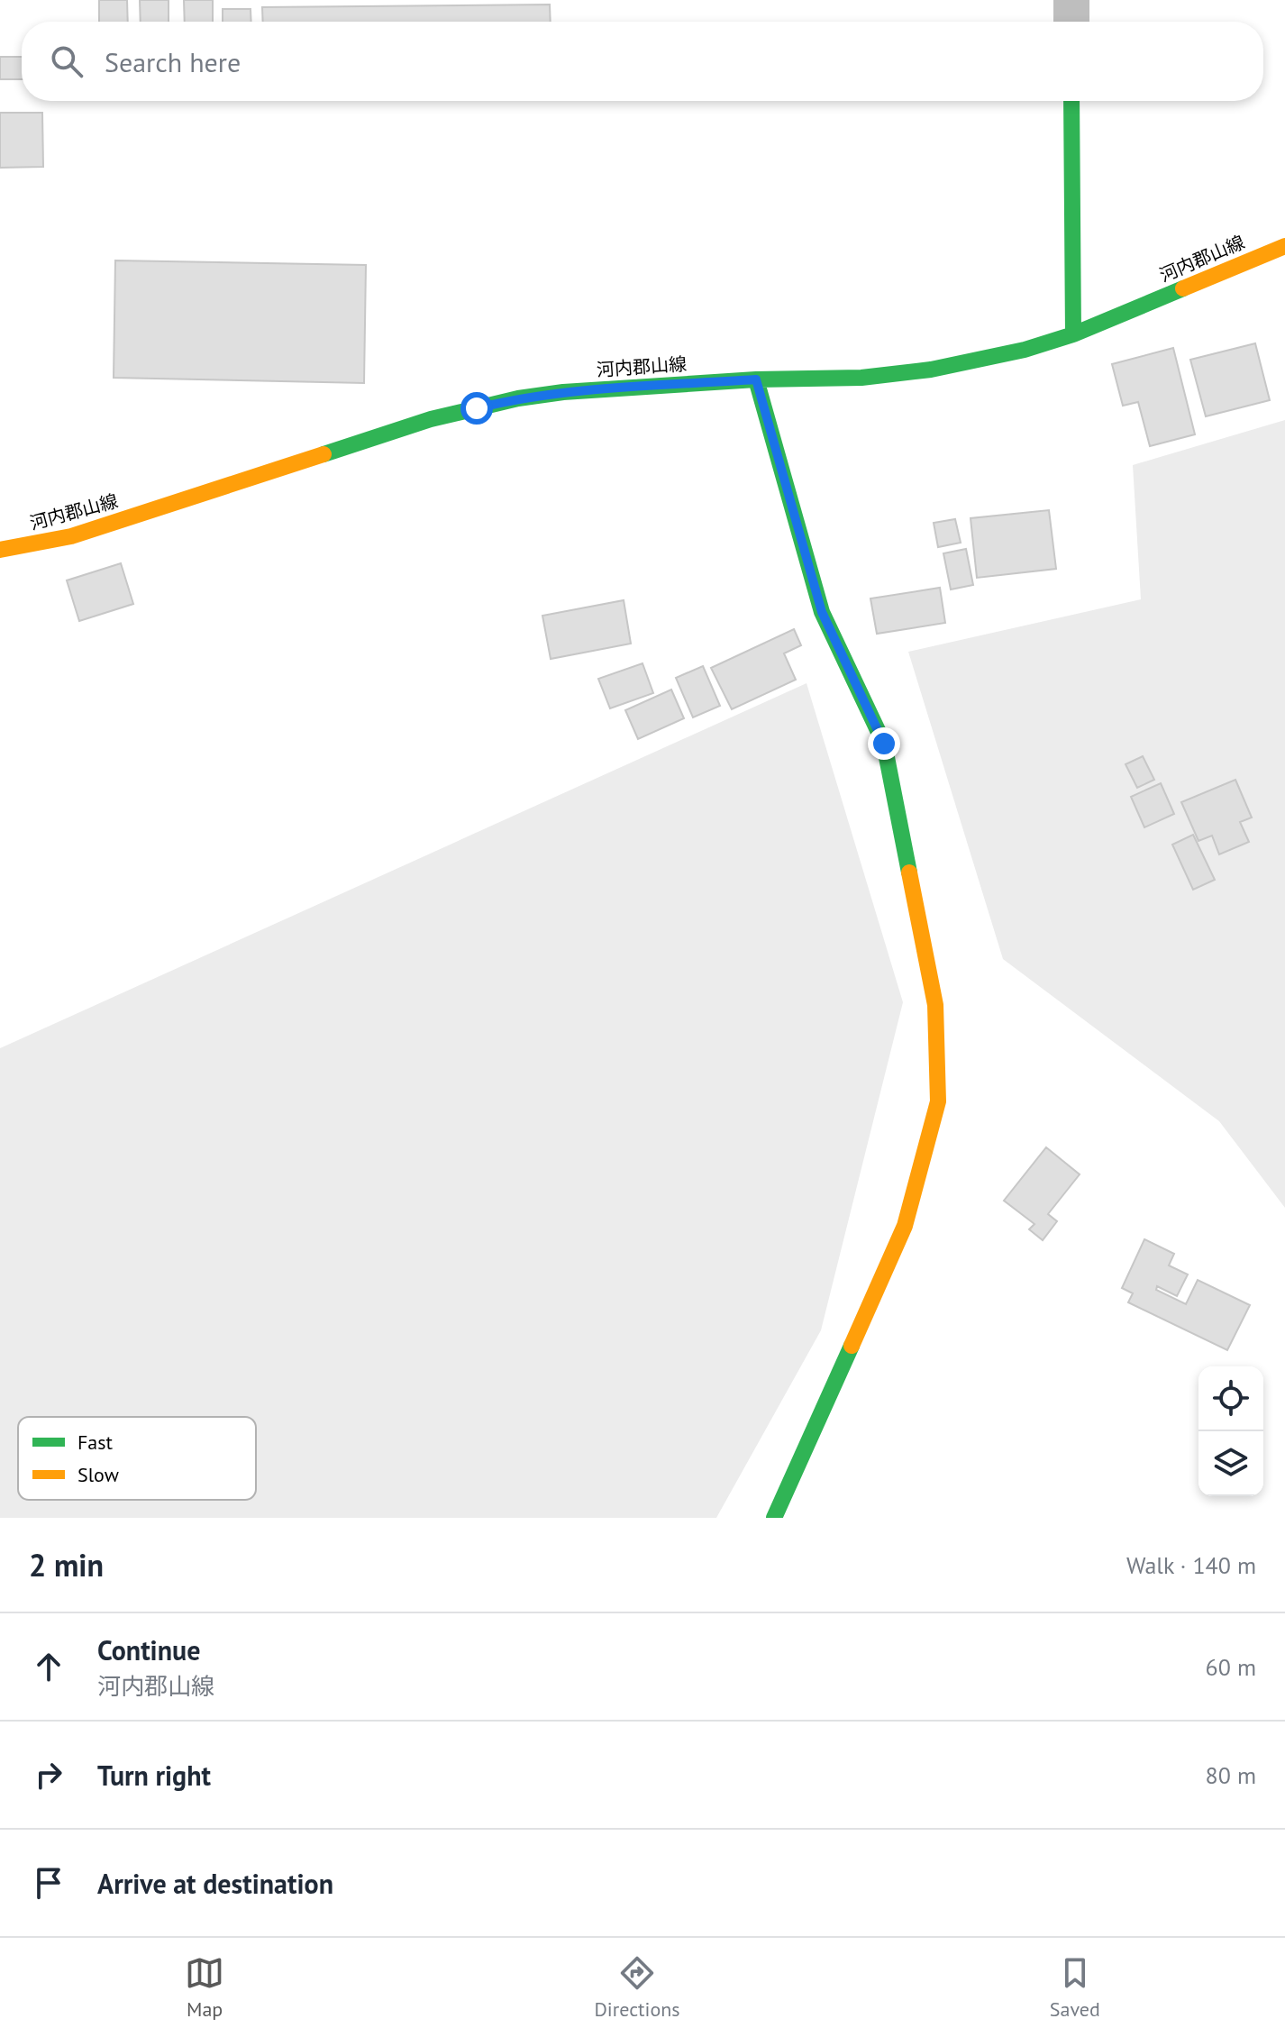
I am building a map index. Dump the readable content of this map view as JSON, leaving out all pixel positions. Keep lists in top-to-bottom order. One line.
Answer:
{"streets":{"street":["河内郡山線"]},"legend":["Fast","Slow"],"page":{"search":"Search here","heading":["2 min","Walk · 140 m"],"list":[["Continue","河内郡山線","60 m"],["Turn right","80 m"],"Arrive at destination"],"nav":["Map","Directions","Saved"]}}
